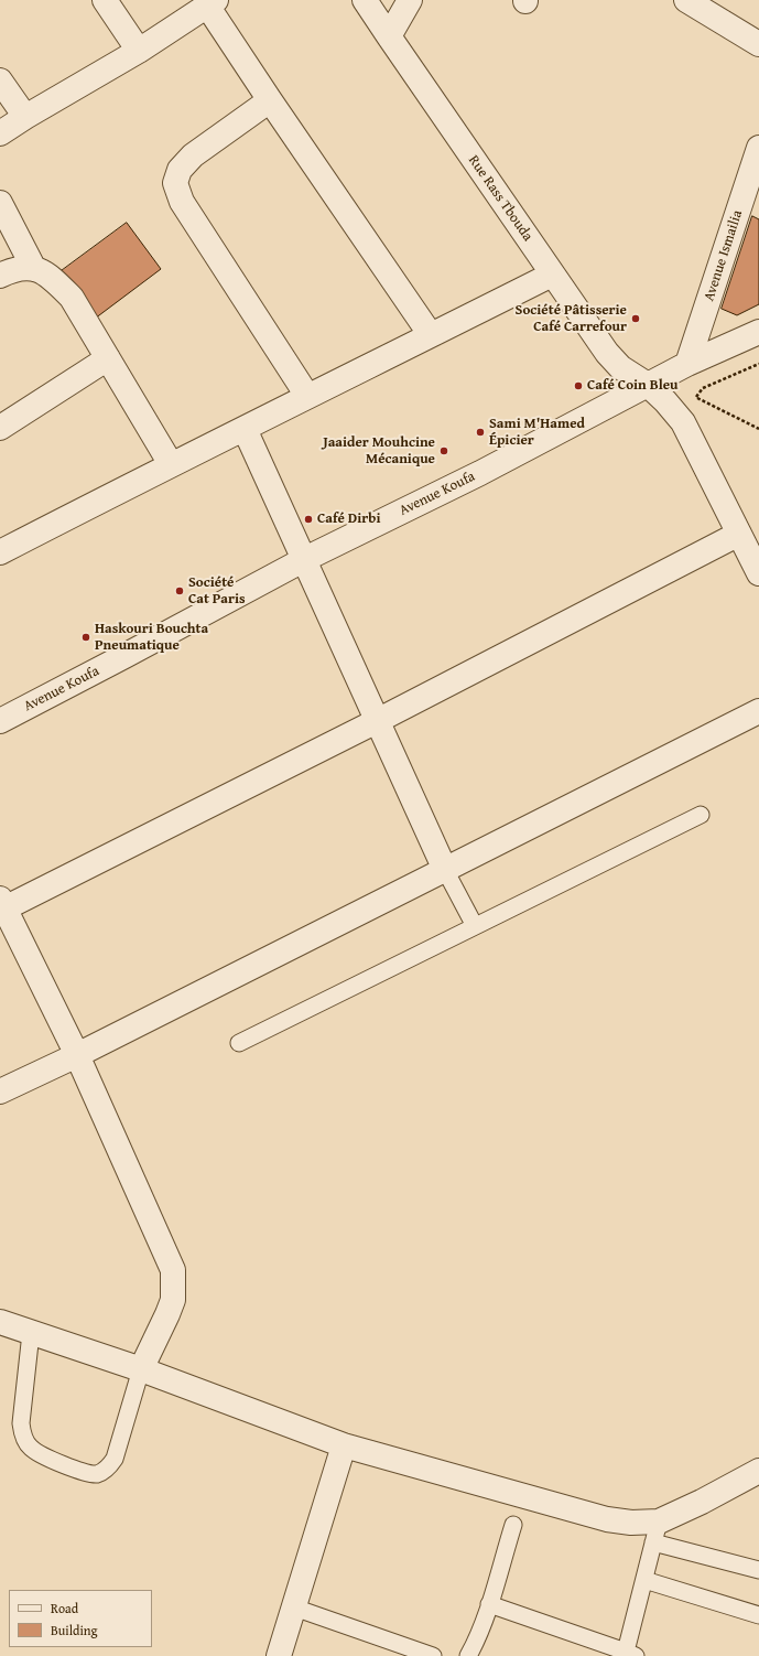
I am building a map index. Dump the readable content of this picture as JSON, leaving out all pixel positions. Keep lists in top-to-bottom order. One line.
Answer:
{"streets":{"street":["Rue Rass Tbouda","Avenue Ismailia","Avenue Koufa"]},"crossings":[["Rue Rass Tbouda","Avenue Koufa"],["Avenue Ismailia","Avenue Koufa"]],"places":["Société Pâtisserie Café Carrefour","Café Coin Bleu","Sami M'Hamed Épicier","Jaaider Mouhcine Mécanique","Café Dirbi","Société Cat Paris","Haskouri Bouchta Pneumatique"],"legend":["Road","Building"]}
